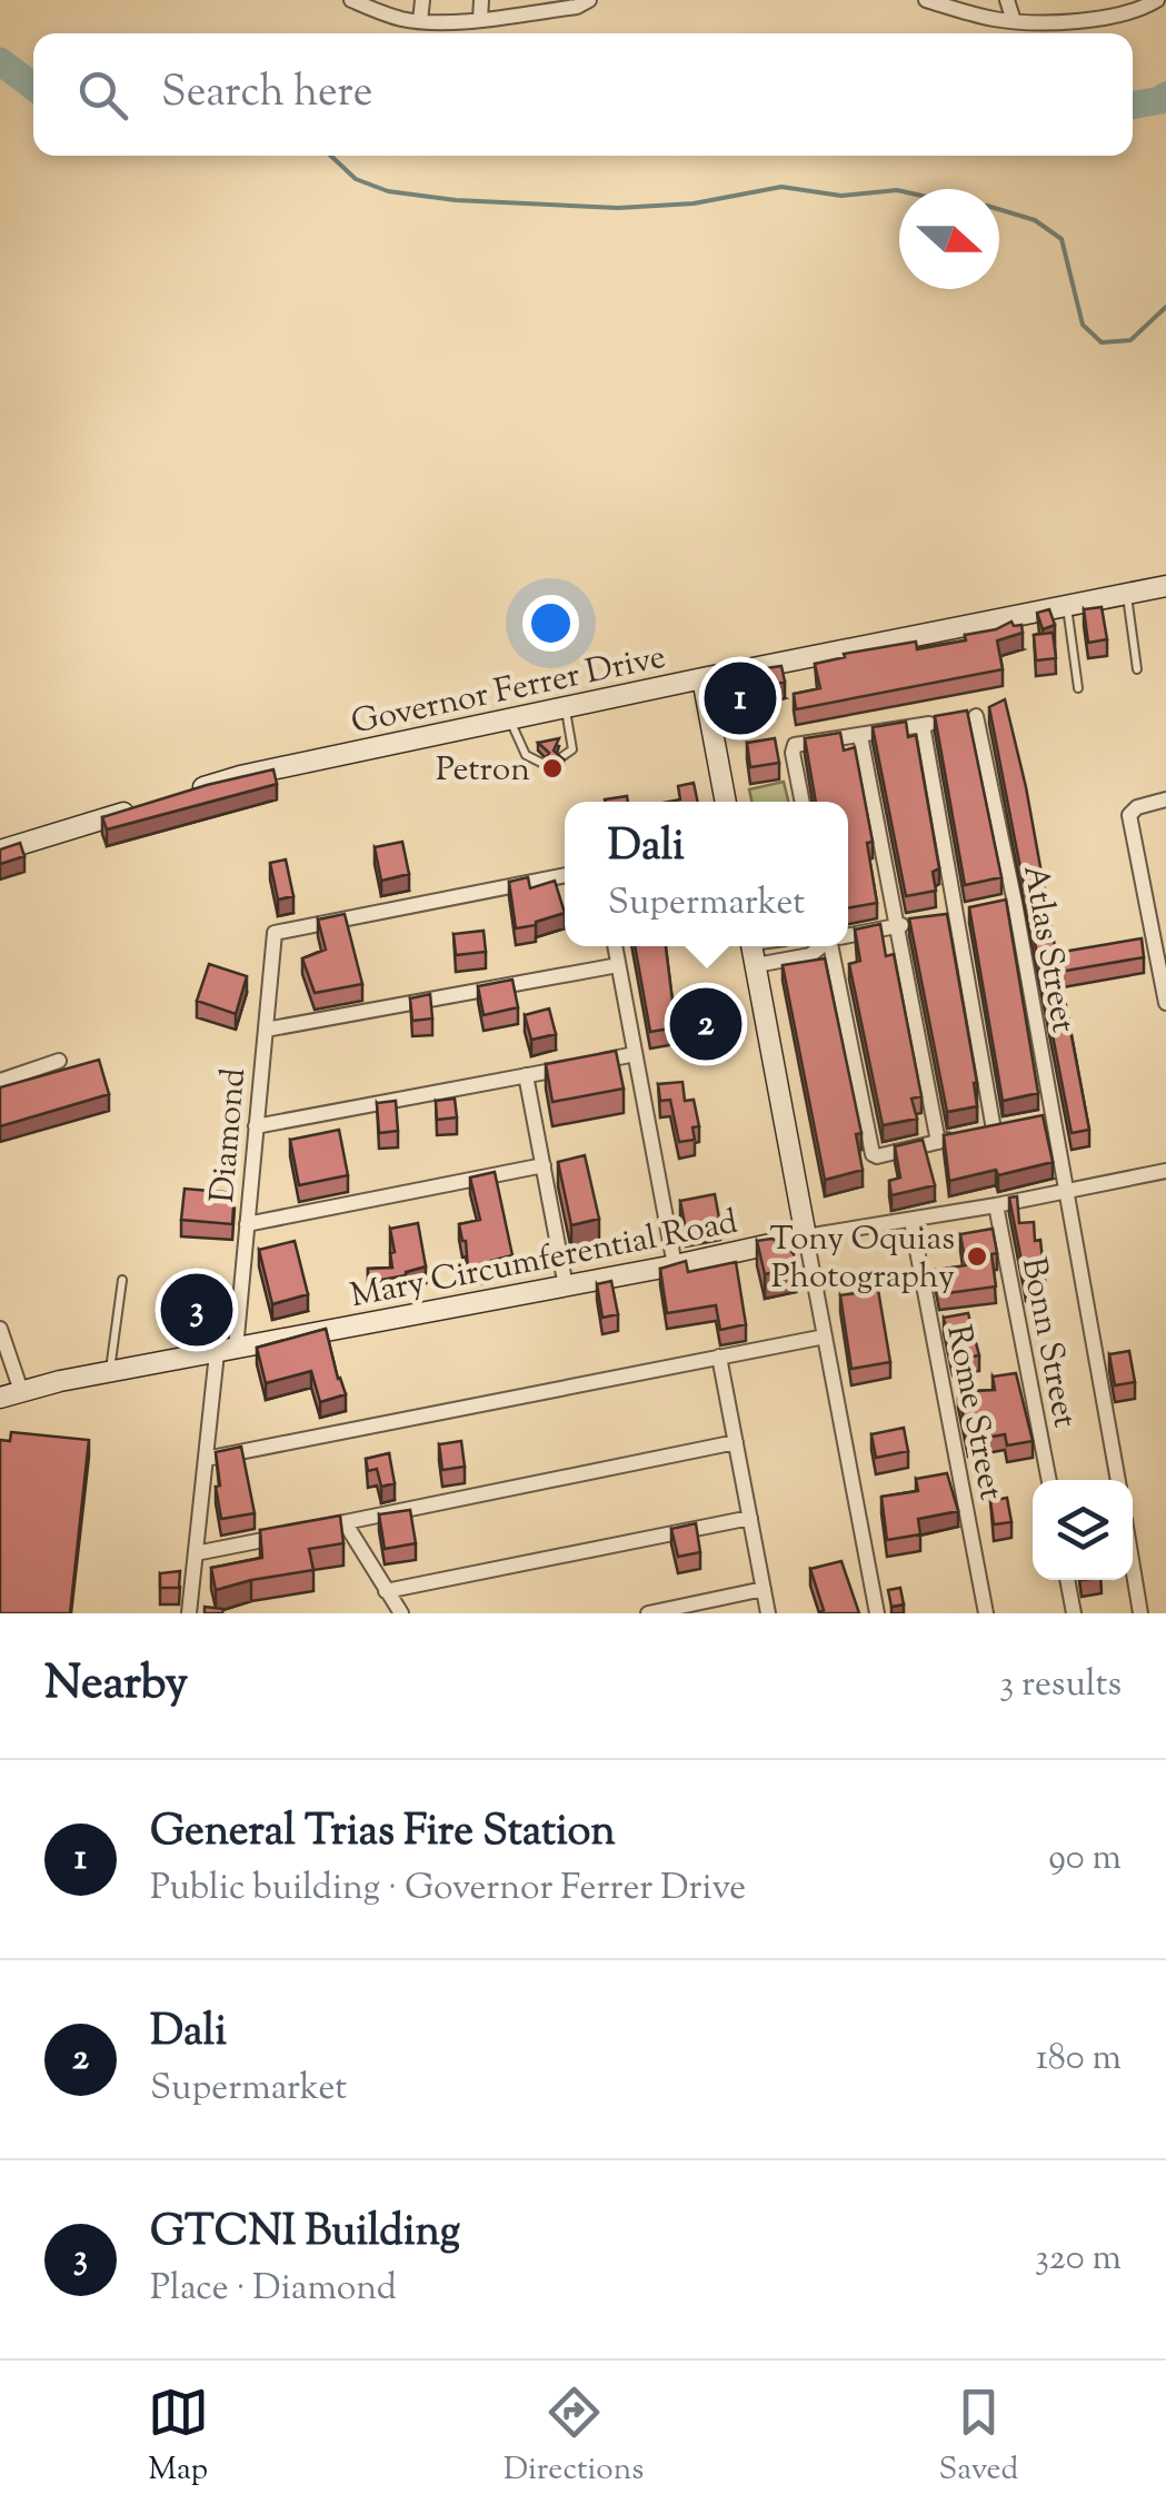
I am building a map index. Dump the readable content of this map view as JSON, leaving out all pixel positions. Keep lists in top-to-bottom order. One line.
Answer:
{"streets":{"street":["Governor Ferrer Drive","Atlas Street","Diamond","Mary Circumferential Road","Bonn Street","Rome Street"]},"crossings":[["Atlas Street","Mary Circumferential Road"],["Diamond","Mary Circumferential Road"],["Mary Circumferential Road","Bonn Street"],["Mary Circumferential Road","Rome Street"]],"places":["Petron","Tony Oquias Photography"],"north":"right","page":{"search":"Search here","pins":["1","2","3"],"popup":["Dali","Supermarket"],"heading":["Nearby","3 results"],"list":[{"mark":"1","name":"General Trias Fire Station","note":"Public building · Governor Ferrer Drive","value":"90 m"},{"mark":"2","name":"Dali","note":"Supermarket","value":"180 m"},{"mark":"3","name":"GTCNI Building","note":"Place · Diamond","value":"320 m"}],"nav":["Map","Directions","Saved"]}}
